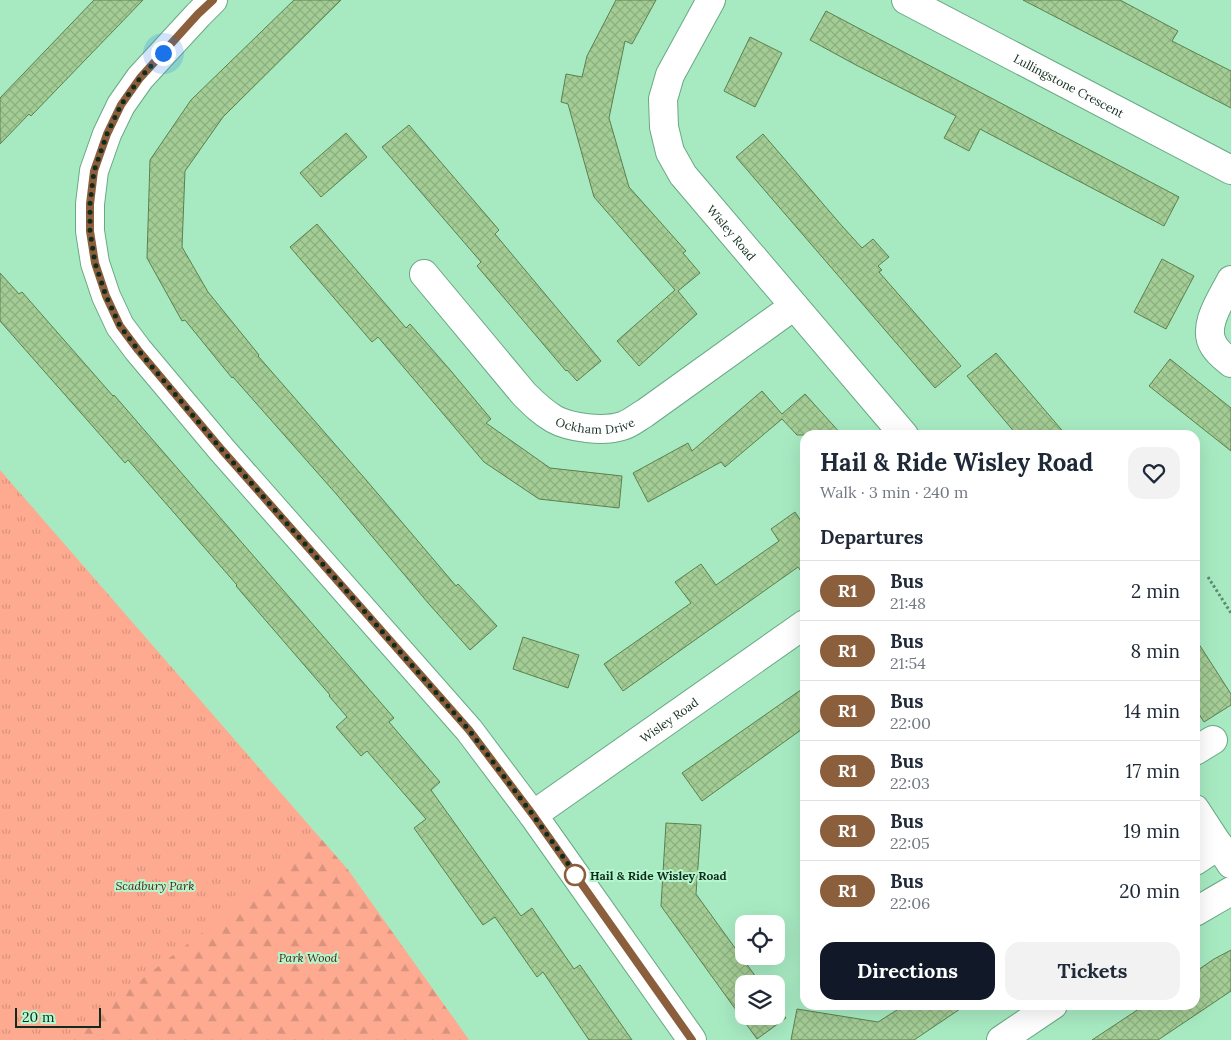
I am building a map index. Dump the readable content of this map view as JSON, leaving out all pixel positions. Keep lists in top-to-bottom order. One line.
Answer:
{"streets":{"street":["Lullingstone Crescent","Wisley Road","Ockham Drive"]},"crossings":[["Wisley Road","Ockham Drive"]],"parks":["Scadbury Park","Park Wood"],"places":["Hail & Ride Wisley Road"],"lines":["bus line R1"],"scale_bar":"20 m","page":{"heading":[["Hail & Ride Wisley Road","Walk · 3 min · 240 m"],"Departures"],"list":[{"mark":"R1","name":"Bus","note":"21:48","value":"2 min"},{"mark":"R1","name":"Bus","note":"21:54","value":"8 min"},{"mark":"R1","name":"Bus","note":"22:00","value":"14 min"},{"mark":"R1","name":"Bus","note":"22:03","value":"17 min"},{"mark":"R1","name":"Bus","note":"22:05","value":"19 min"},{"mark":"R1","name":"Bus","note":"22:06","value":"20 min"}],"buttons":["Directions","Tickets"],"scale":"20 m"}}
